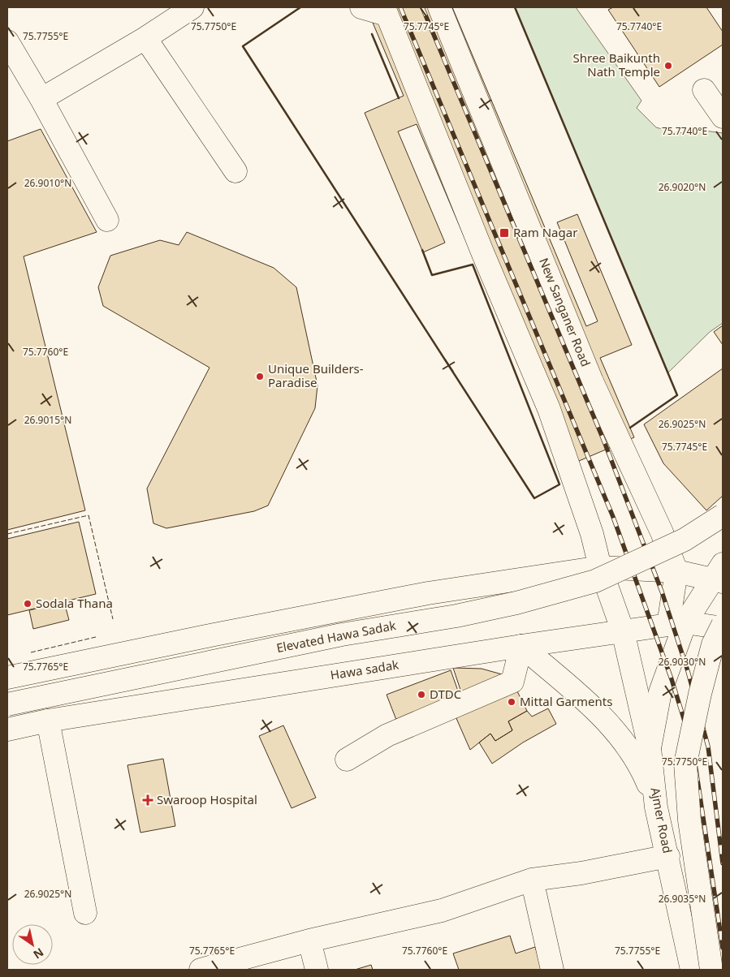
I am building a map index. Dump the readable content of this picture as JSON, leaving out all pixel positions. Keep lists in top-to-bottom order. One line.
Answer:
{"streets":{"main road":["New Sanganer Road","Elevated Hawa Sadak","Hawa sadak","Ajmer Road"]},"crossings":[["New Sanganer Road","Hawa sadak"],["New Sanganer Road","Ajmer Road"],["Hawa sadak","Ajmer Road"]],"places":{"other":["Shree Baikunth Nath Temple","Unique Builders- Paradise","Sodala Thana","DTDC","Mittal Garments"],"transit":["Ram Nagar"],"health":["Swaroop Hospital"]},"north":"bottom right","coordinates":["75.7745°E","75.7740°E","75.7750°E","75.7755°E","26.9010°N","26.9020°N","75.7760°E","26.9015°N","26.9025°N","26.9030°N","75.7765°E","26.9035°N"]}
